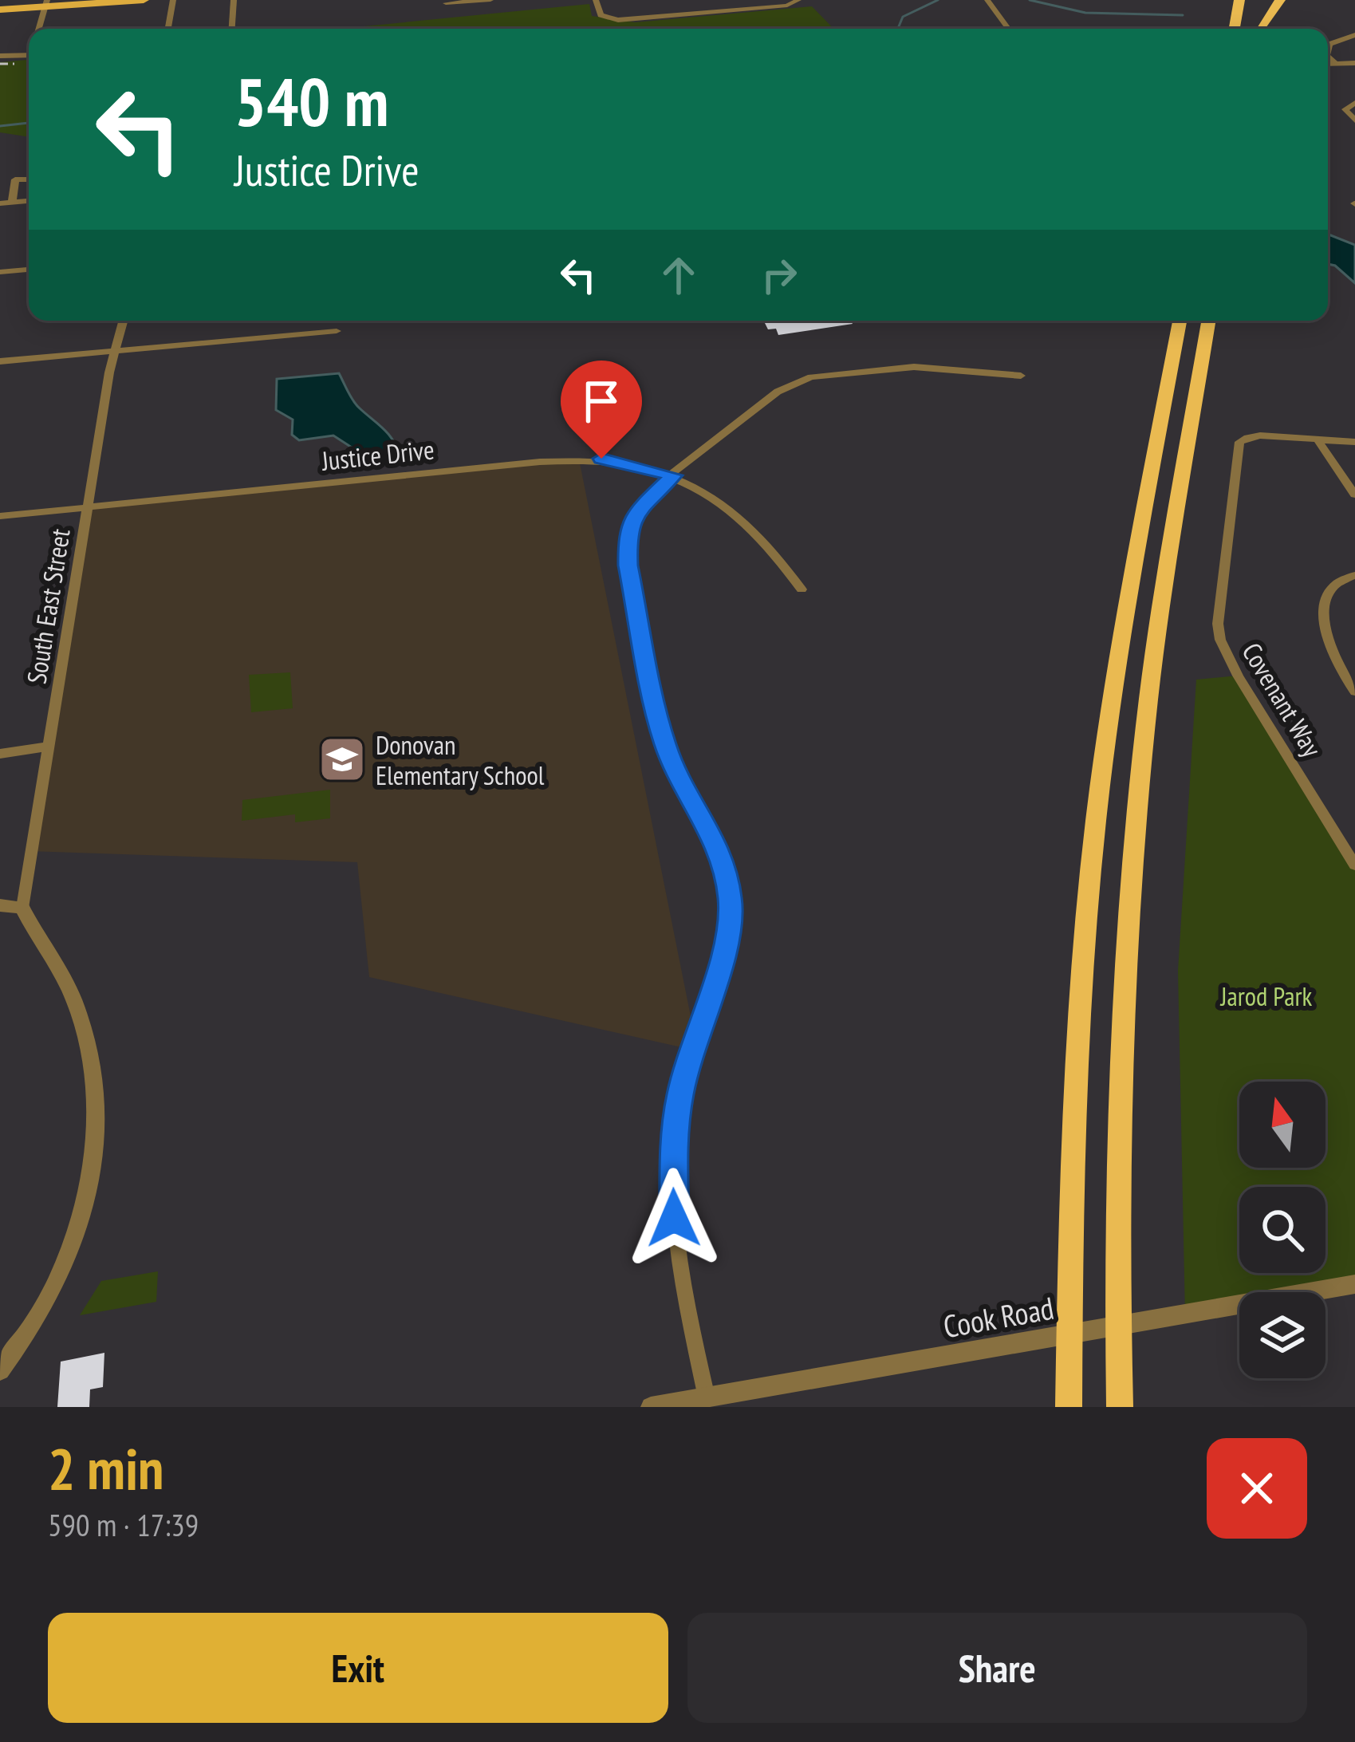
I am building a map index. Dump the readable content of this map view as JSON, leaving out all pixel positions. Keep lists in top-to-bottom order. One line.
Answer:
{"streets":{"street":["Justice Drive","South East Street","Covenant Way","Cook Road"]},"crossings":[["Justice Drive","South East Street"]],"parks":["Jarod Park"],"places":{"school or university":["Donovan Elementary School"]},"north":"top","page":{"turn":["540 m","Justice Drive"],"heading":["2 min","590 m · 17:39"],"buttons":["Exit","Share"]}}
